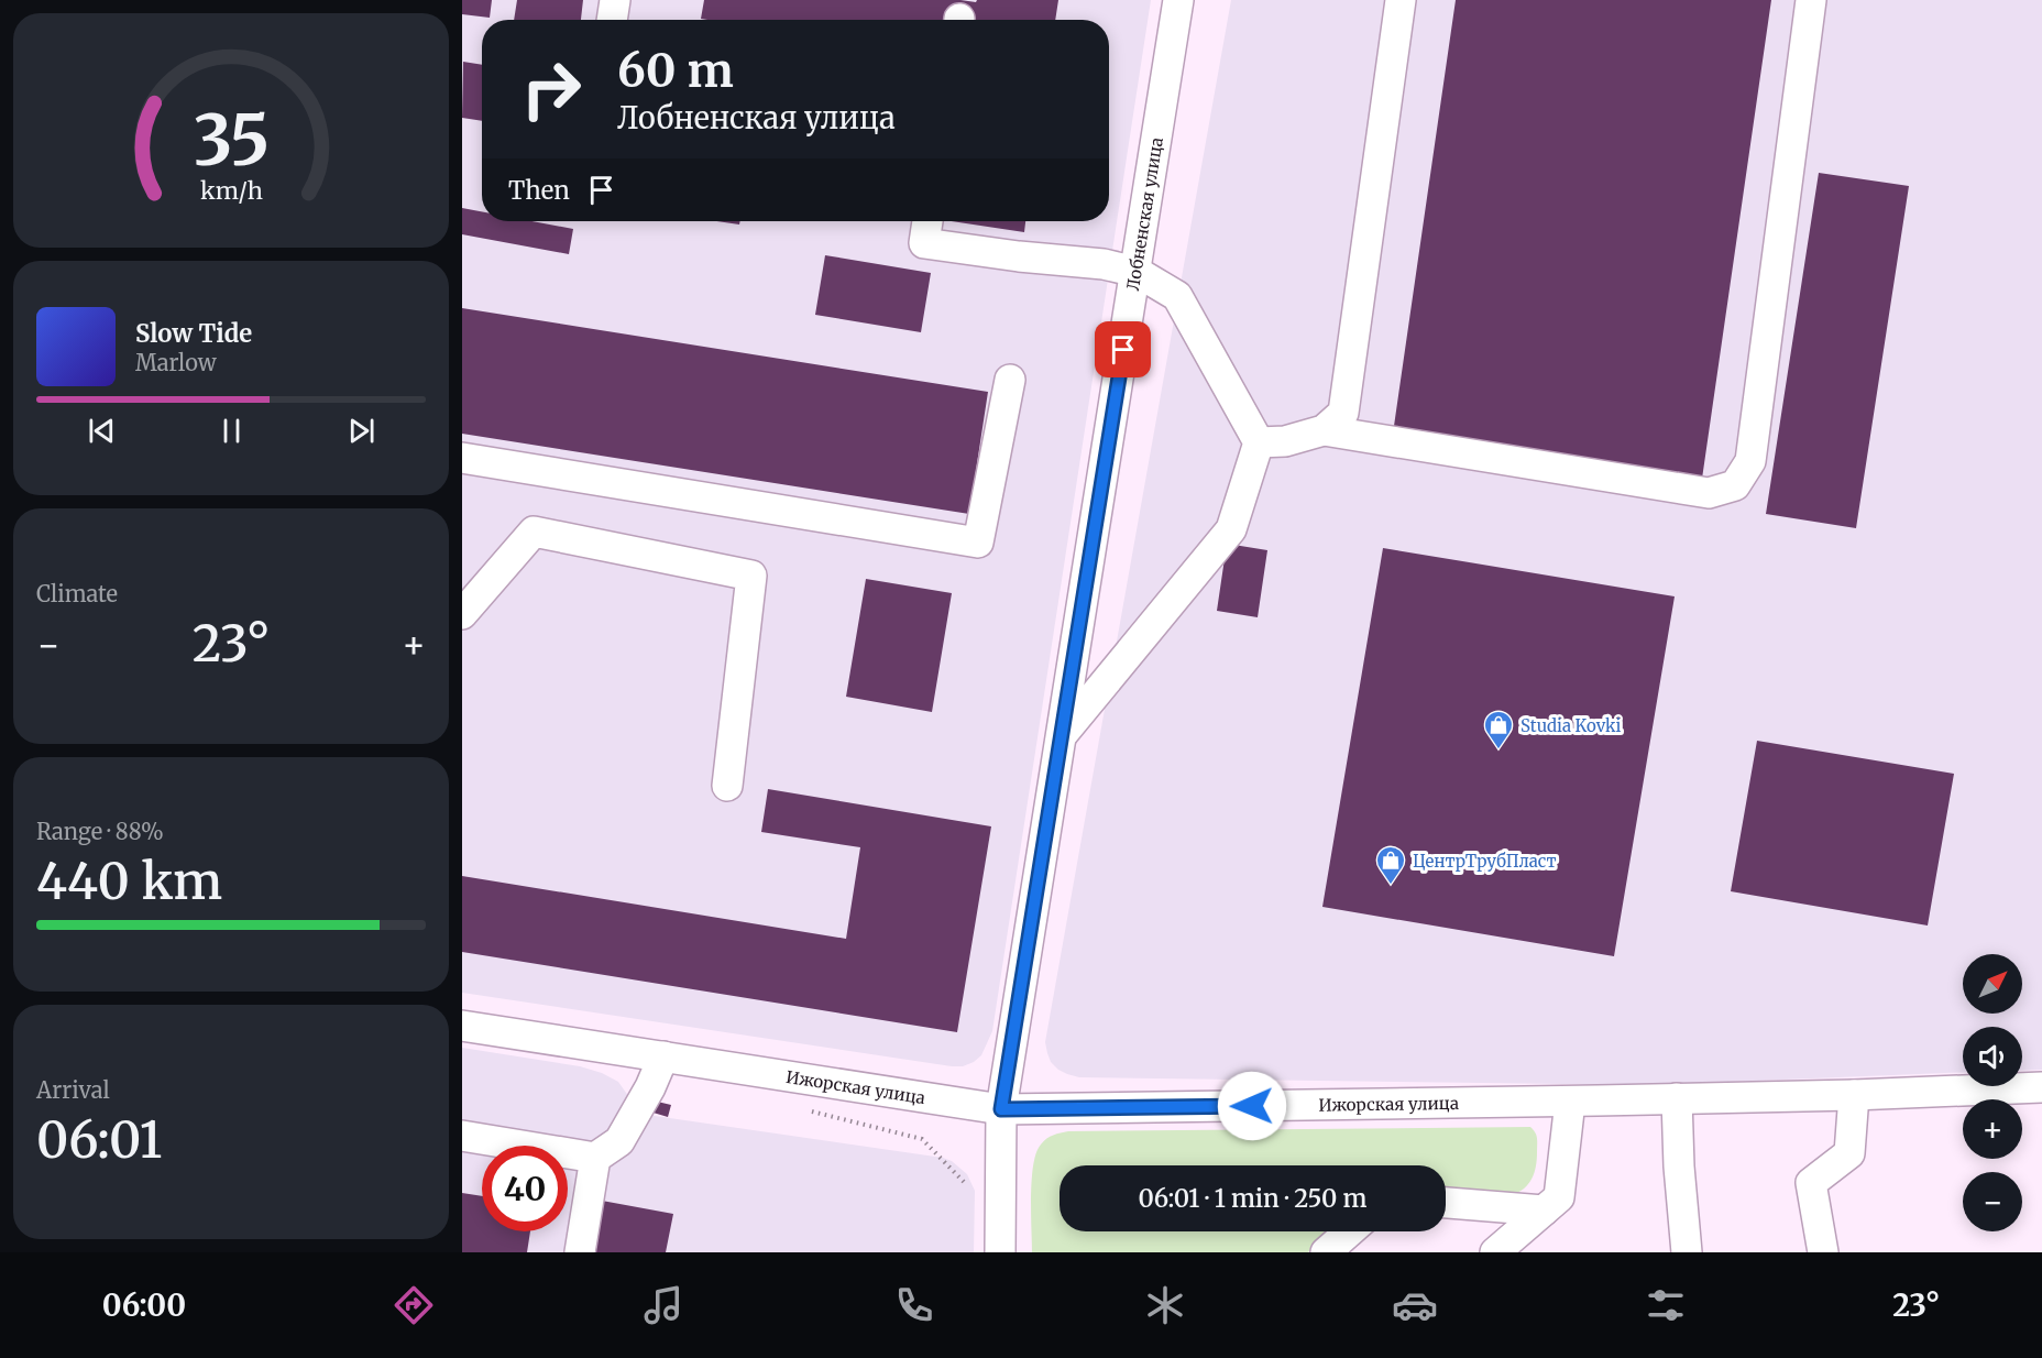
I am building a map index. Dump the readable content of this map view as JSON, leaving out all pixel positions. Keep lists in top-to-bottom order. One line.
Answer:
{"streets":{"street":["Лобненская улица","Ижорская улица"]},"crossings":[["Лобненская улица","Ижорская улица"]],"places":{"shop":["Studia Kovki","ЦентрТрубПласт"]},"north":"top right","page":{"turn":["60 m","Лобненская улица"],"then":"Then","song":["Slow Tide","Marlow"],"tile":["Climate",["Range · 88%","440 km"],["Arrival","06:01"]],"heat":["−","23°","+"],"map_buttons":["+","−"],"limit":"40","trip":"06:01 · 1 min · 250 m","tabs":["06:00","23°"],"gauge":["35","km/h"]}}
